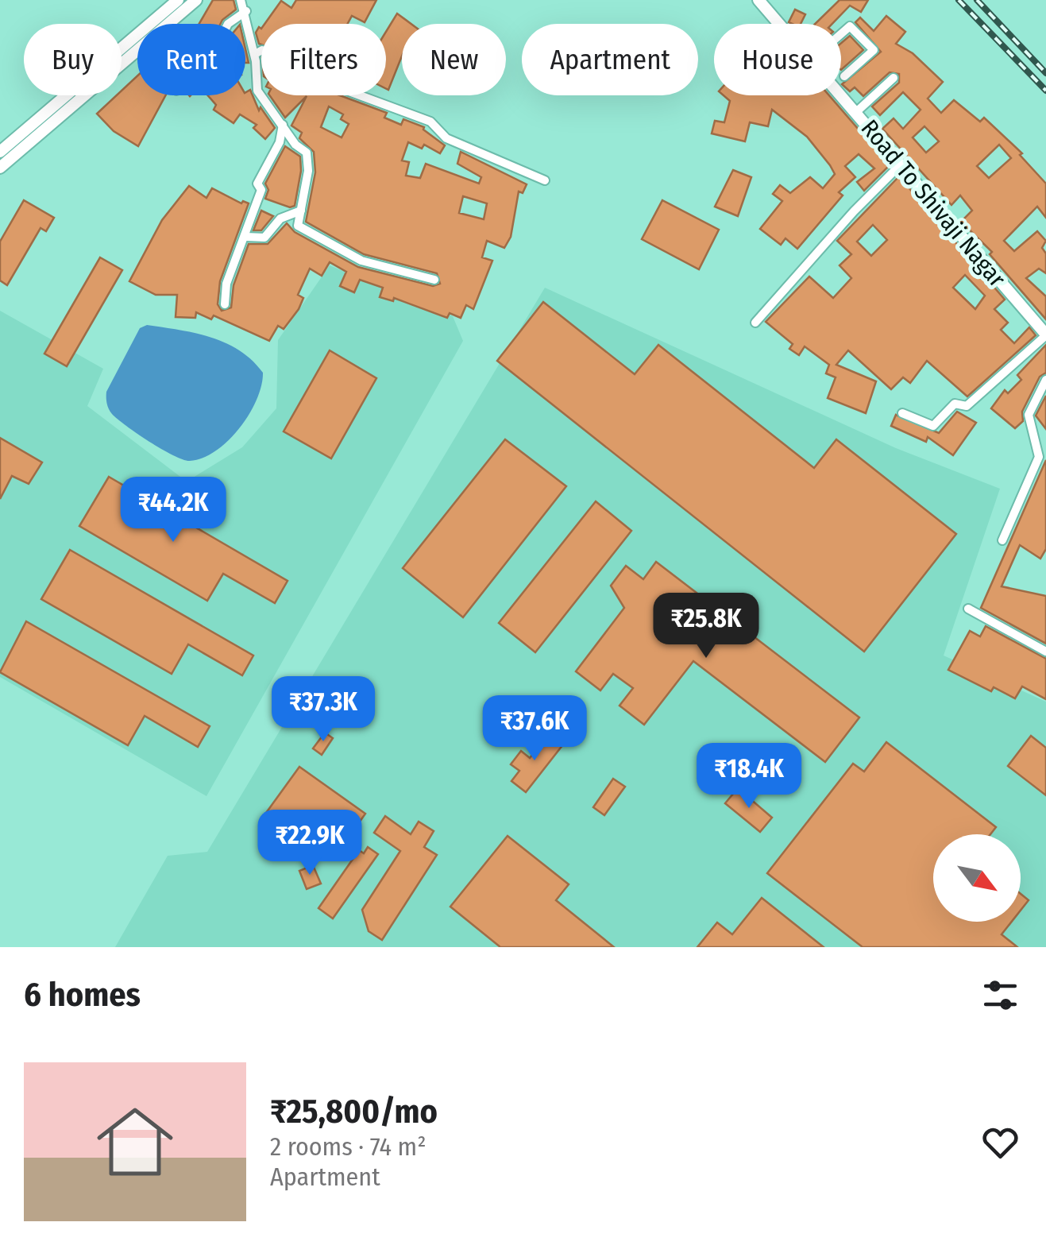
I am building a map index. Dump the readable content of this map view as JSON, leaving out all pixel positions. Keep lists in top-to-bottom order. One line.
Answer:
{"streets":{"main road":["Road To Shivaji Nagar"]},"north":"bottom right","page":{"chip":["Buy","Rent","Filters","New","Apartment","House"],"price":["₹44.2K","₹25.8K","₹37.3K","₹37.6K","₹18.4K","₹22.9K"],"heading":"6 homes","list":[{"name":"₹25,800/mo","note":"2 rooms · 74 m² · Apartment"}]}}
